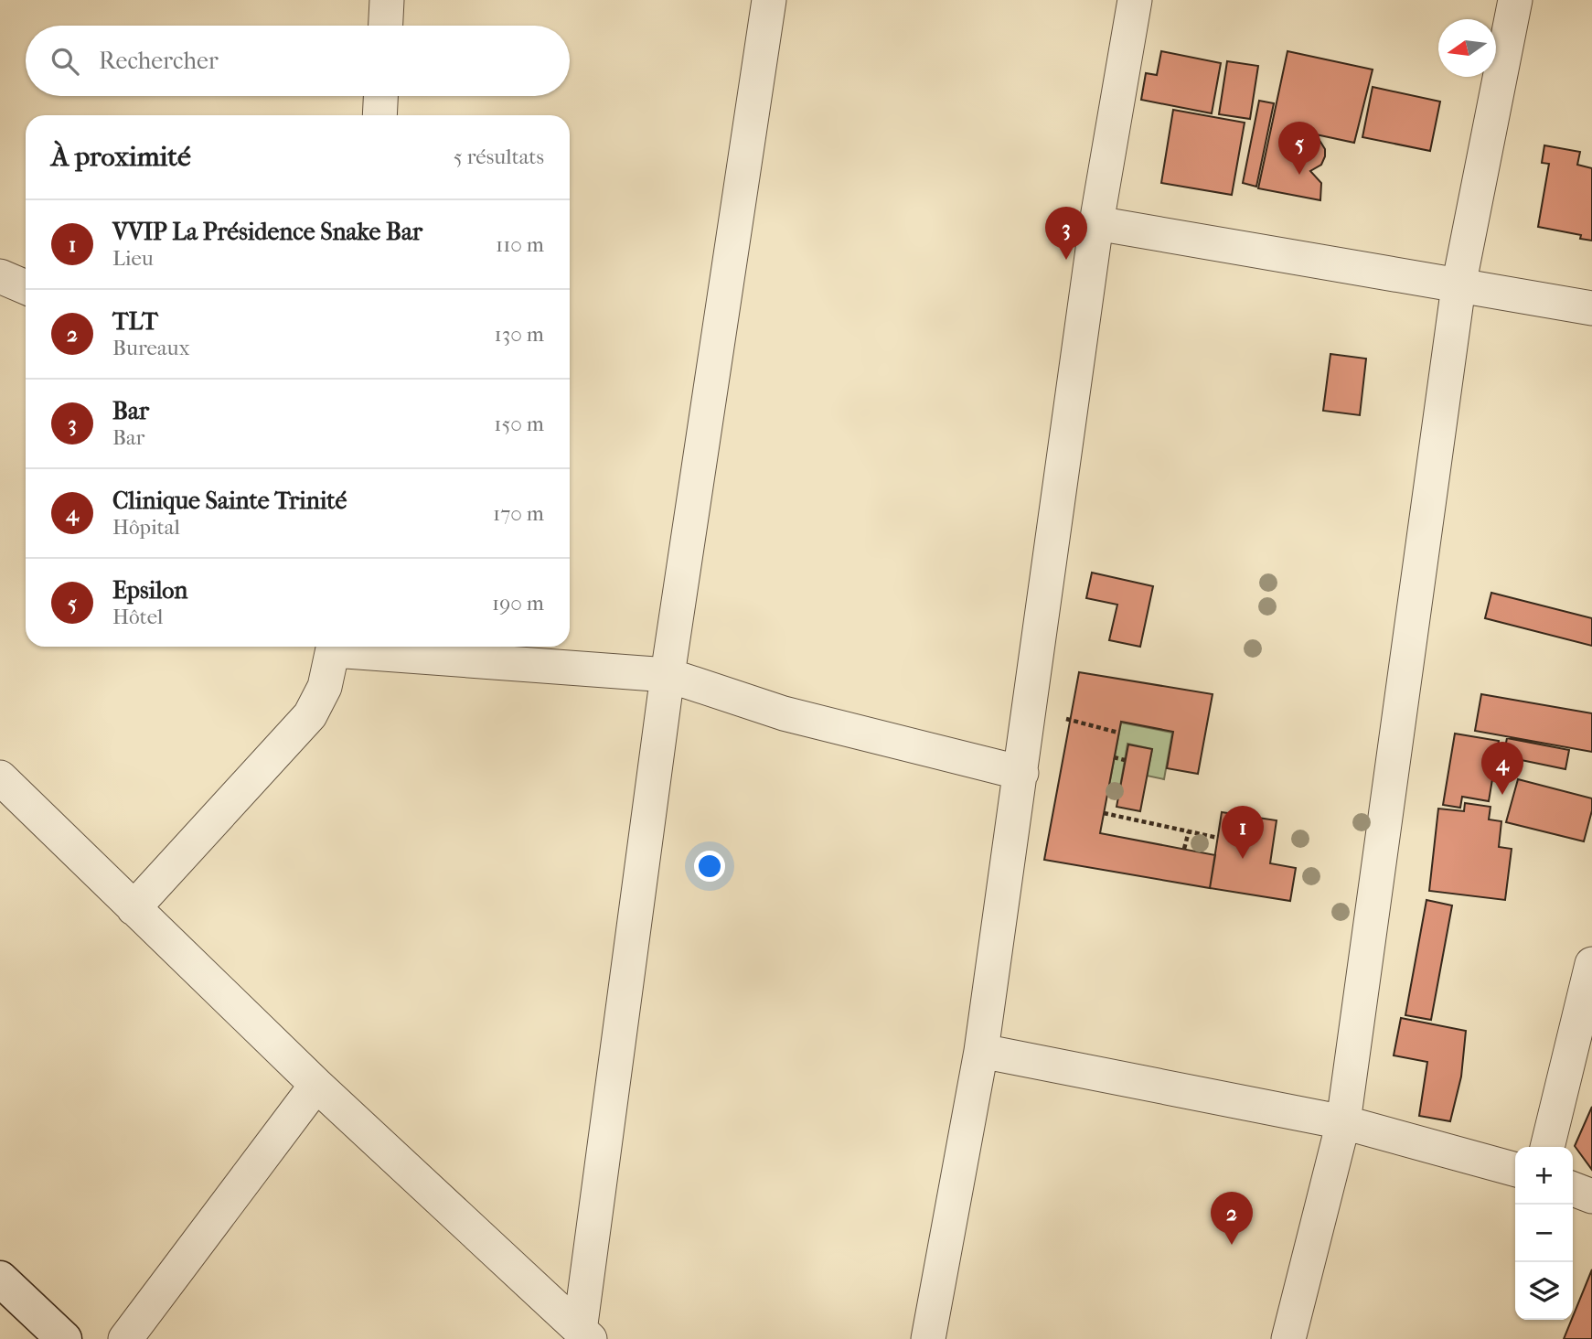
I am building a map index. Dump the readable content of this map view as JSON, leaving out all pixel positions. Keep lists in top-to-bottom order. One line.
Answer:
{"north":"left","page":{"search":"Rechercher","heading":["À proximité","5 résultats"],"pins":["5","3","4","1","2"],"list":[{"mark":"1","name":"VVIP La Présidence Snake Bar","note":"Lieu","value":"110 m"},{"mark":"2","name":"TLT","note":"Bureaux","value":"130 m"},{"mark":"3","name":"Bar","note":"Bar","value":"150 m"},{"mark":"4","name":"Clinique Sainte Trinité","note":"Hôpital","value":"170 m"},{"mark":"5","name":"Epsilon","note":"Hôtel","value":"190 m"}],"map_buttons":["+","−"]}}
